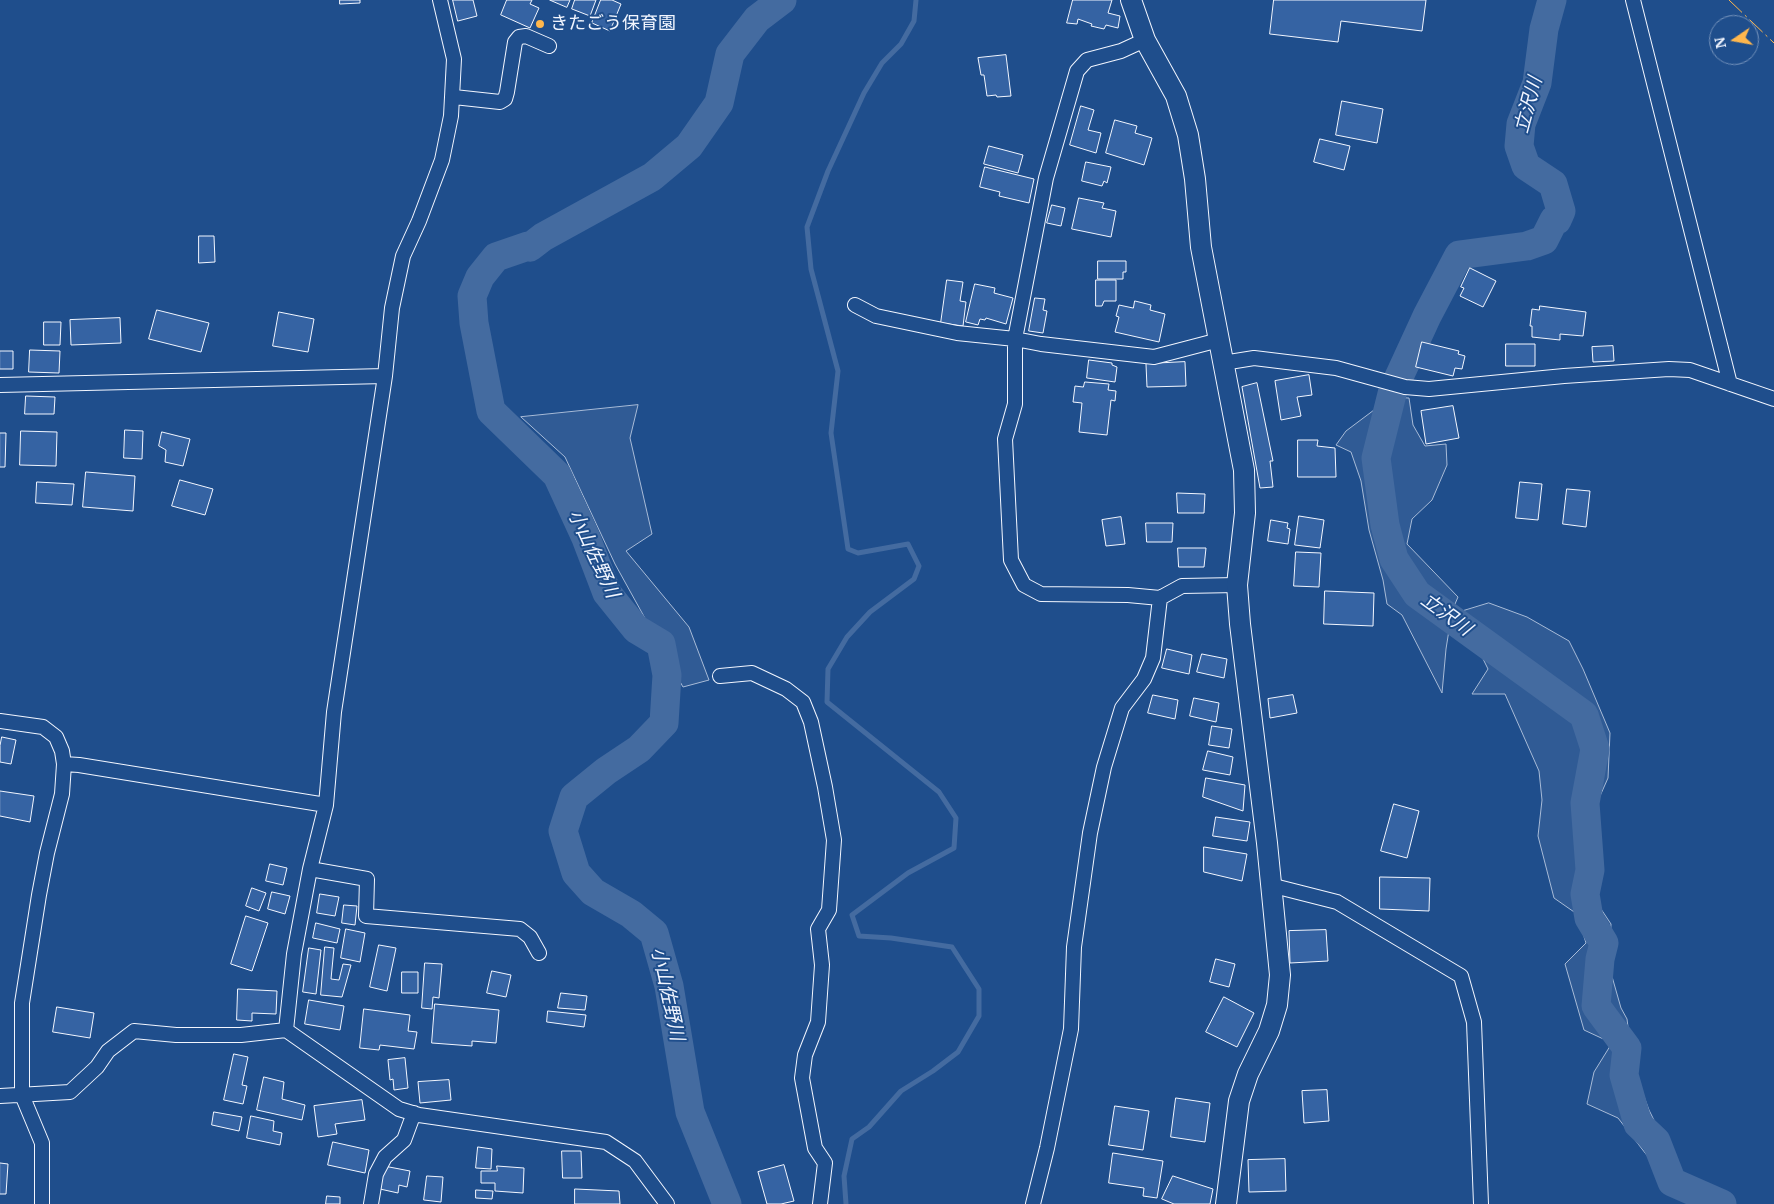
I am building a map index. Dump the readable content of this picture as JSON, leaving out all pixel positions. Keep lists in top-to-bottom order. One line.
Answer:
{"water":["立沢川","小山佐野川"],"places":["きたごう保育園"],"north":"left"}
